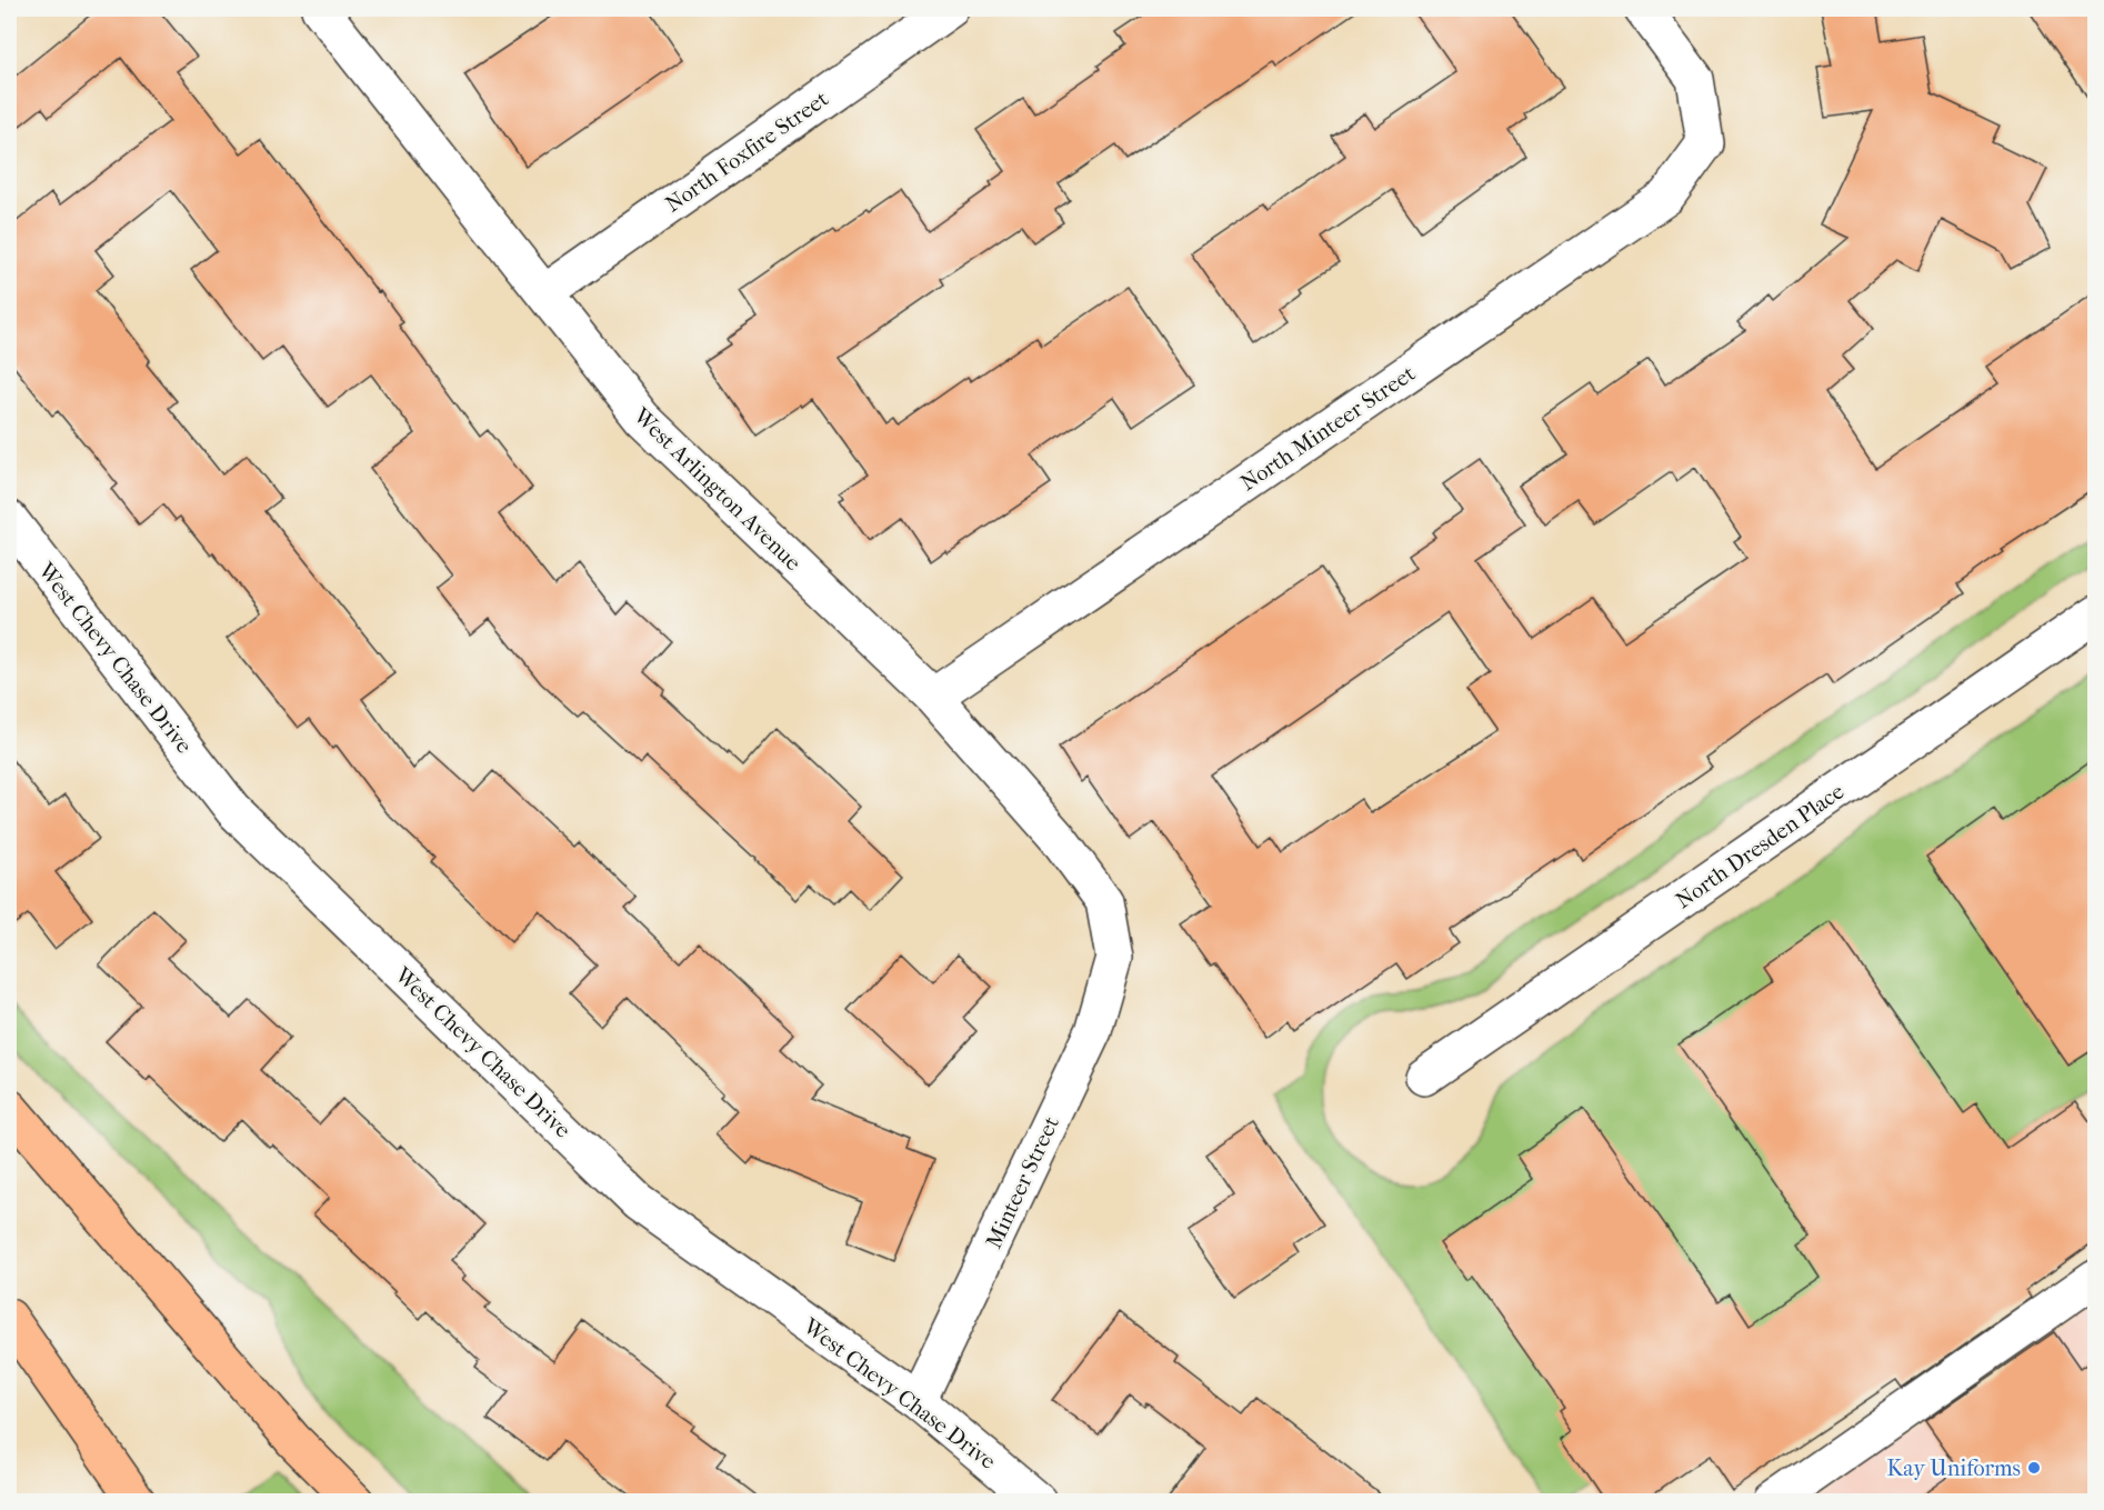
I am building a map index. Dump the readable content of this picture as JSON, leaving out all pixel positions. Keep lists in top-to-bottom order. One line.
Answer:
{"streets":{"street":["North Foxfire Street","North Minteer Street","West Arlington Avenue","West Chevy Chase Drive","North Dresden Place","Minteer Street"]},"crossings":[["North Foxfire Street","West Arlington Avenue"],["North Minteer Street","West Arlington Avenue"],["West Arlington Avenue","Minteer Street"],["West Chevy Chase Drive","Minteer Street"]],"places":["Kay Uniforms"]}
